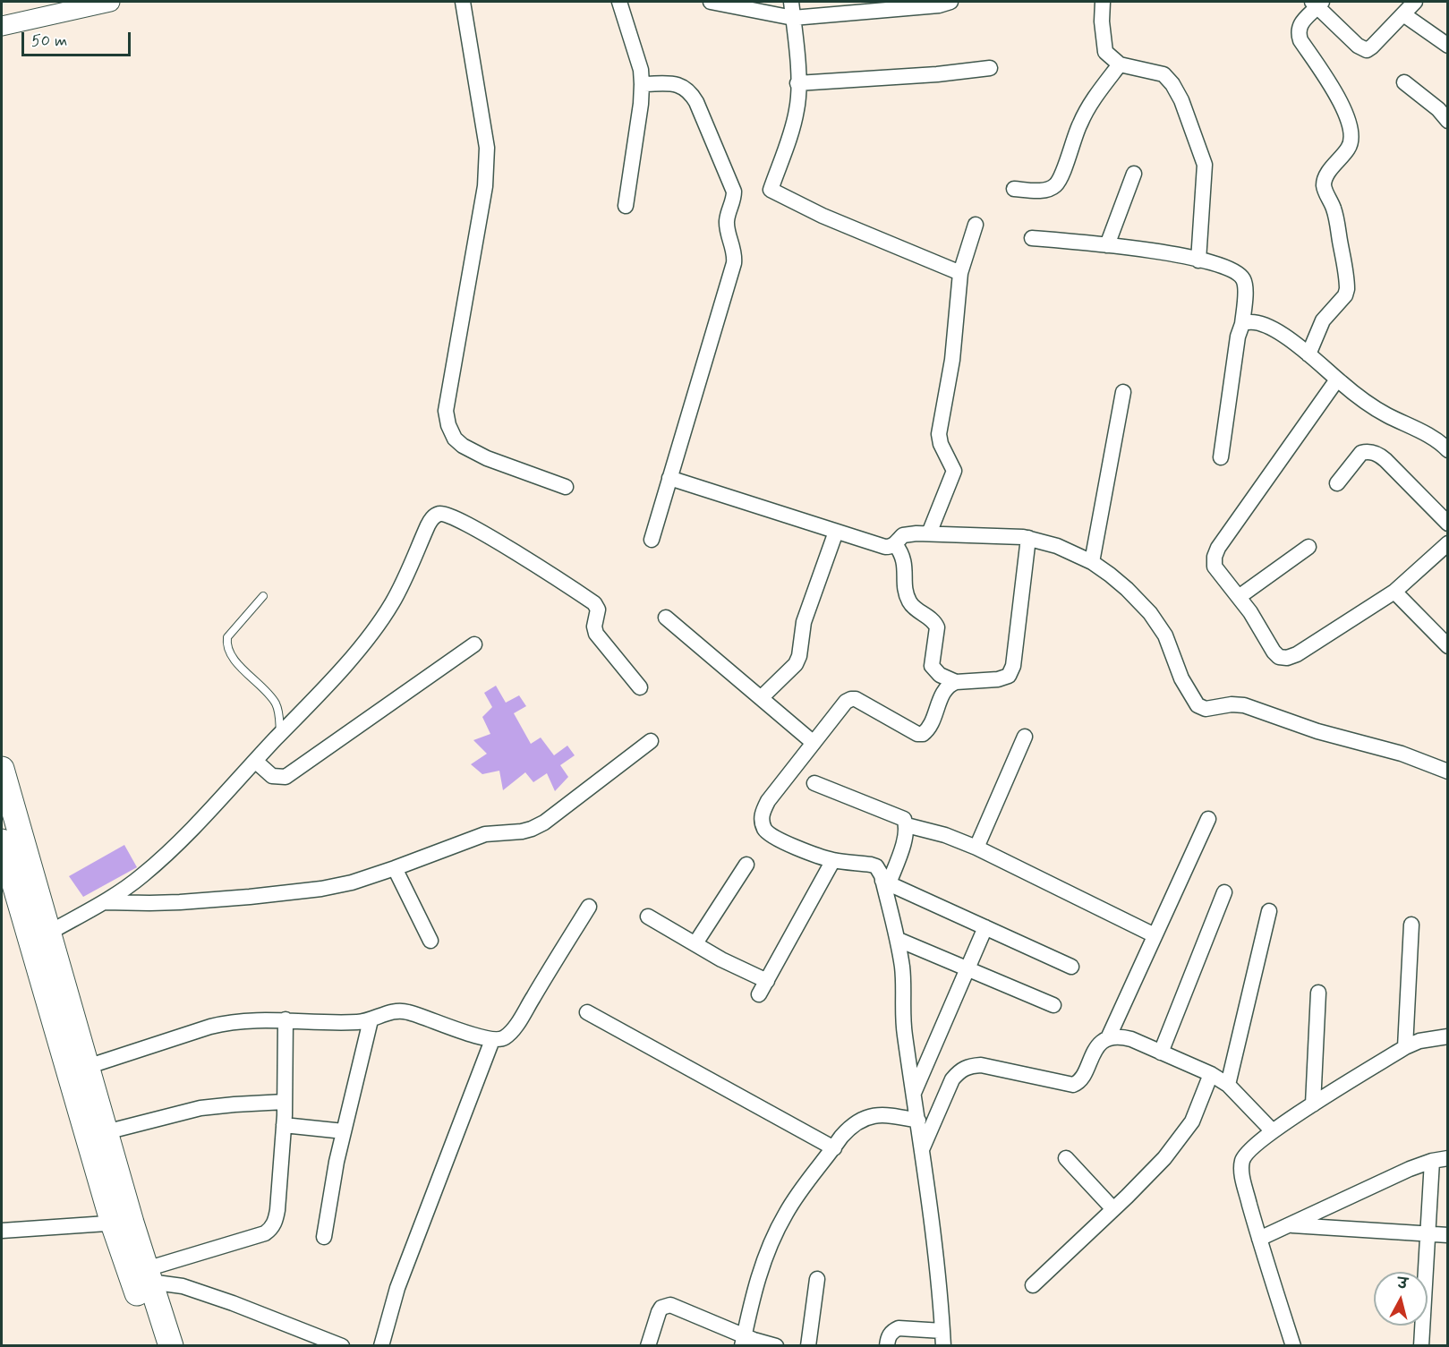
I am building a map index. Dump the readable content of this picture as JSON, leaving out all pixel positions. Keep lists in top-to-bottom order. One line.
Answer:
{"scale_bar":"50 m","north":"top"}
